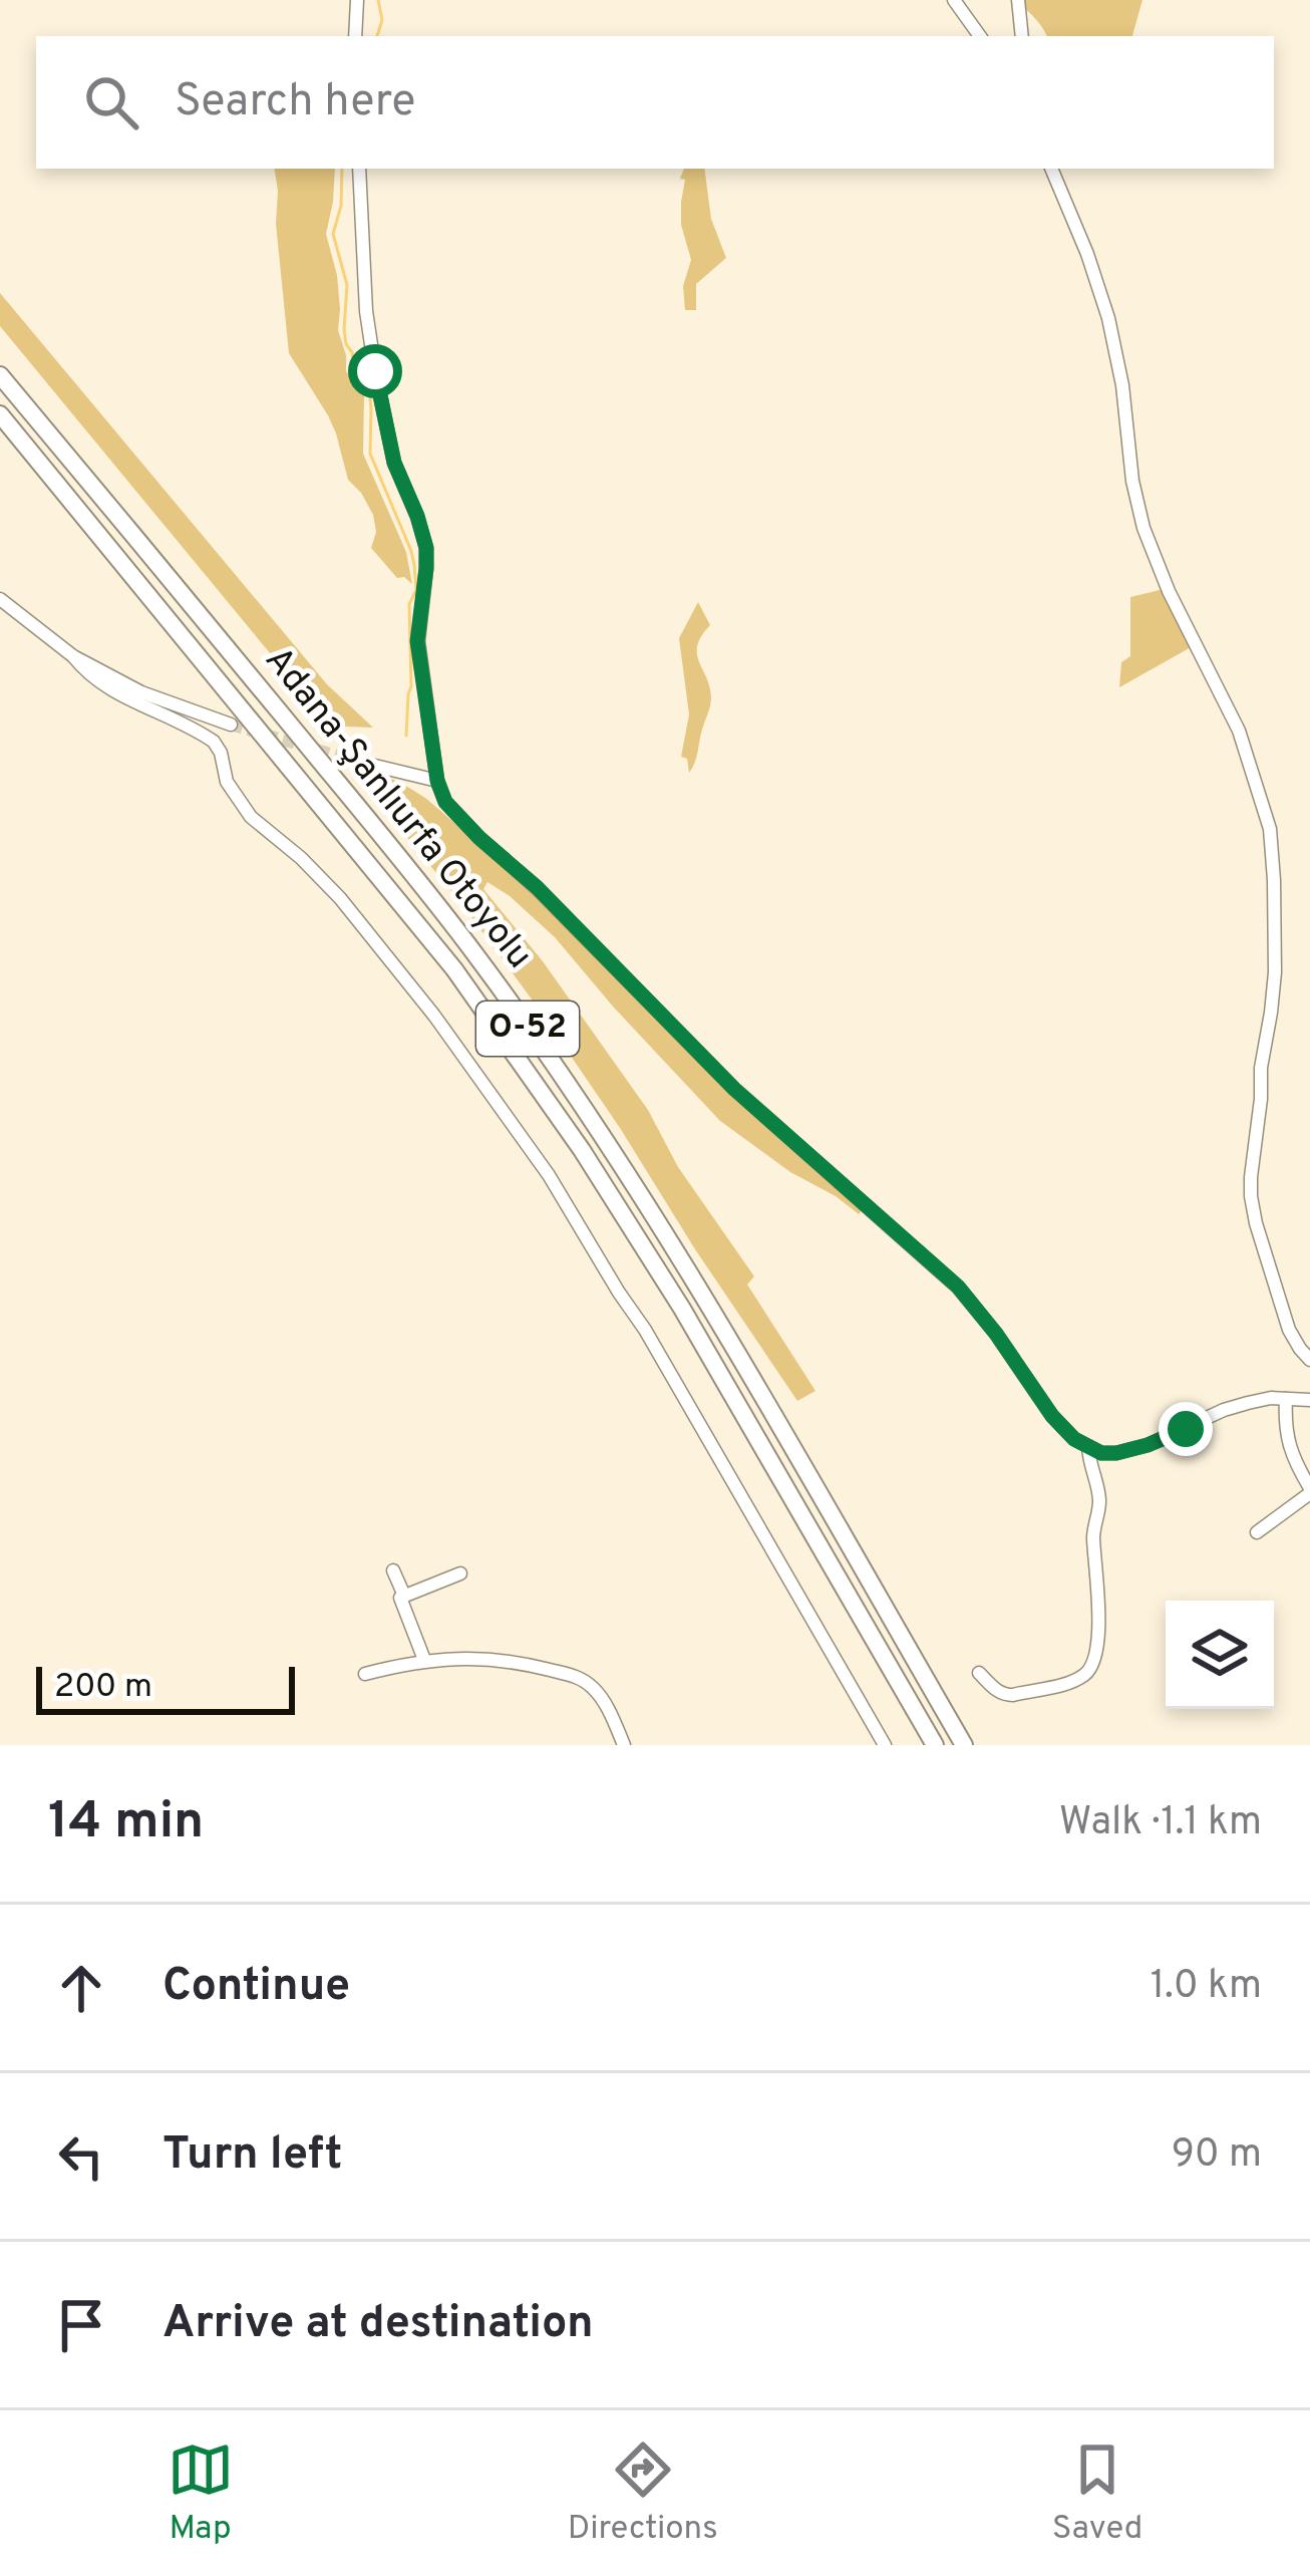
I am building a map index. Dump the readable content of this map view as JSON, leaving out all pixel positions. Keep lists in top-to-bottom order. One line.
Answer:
{"streets":{"highway":["Adana-Şanlıurfa Otoyolu","O-52"]},"scale_bar":"200 m","page":{"search":"Search here","scale":"200 m","heading":["14 min","Walk · 1.1 km"],"list":[["Continue","1.0 km"],["Turn left","90 m"],"Arrive at destination"],"nav":["Map","Directions","Saved"]}}
